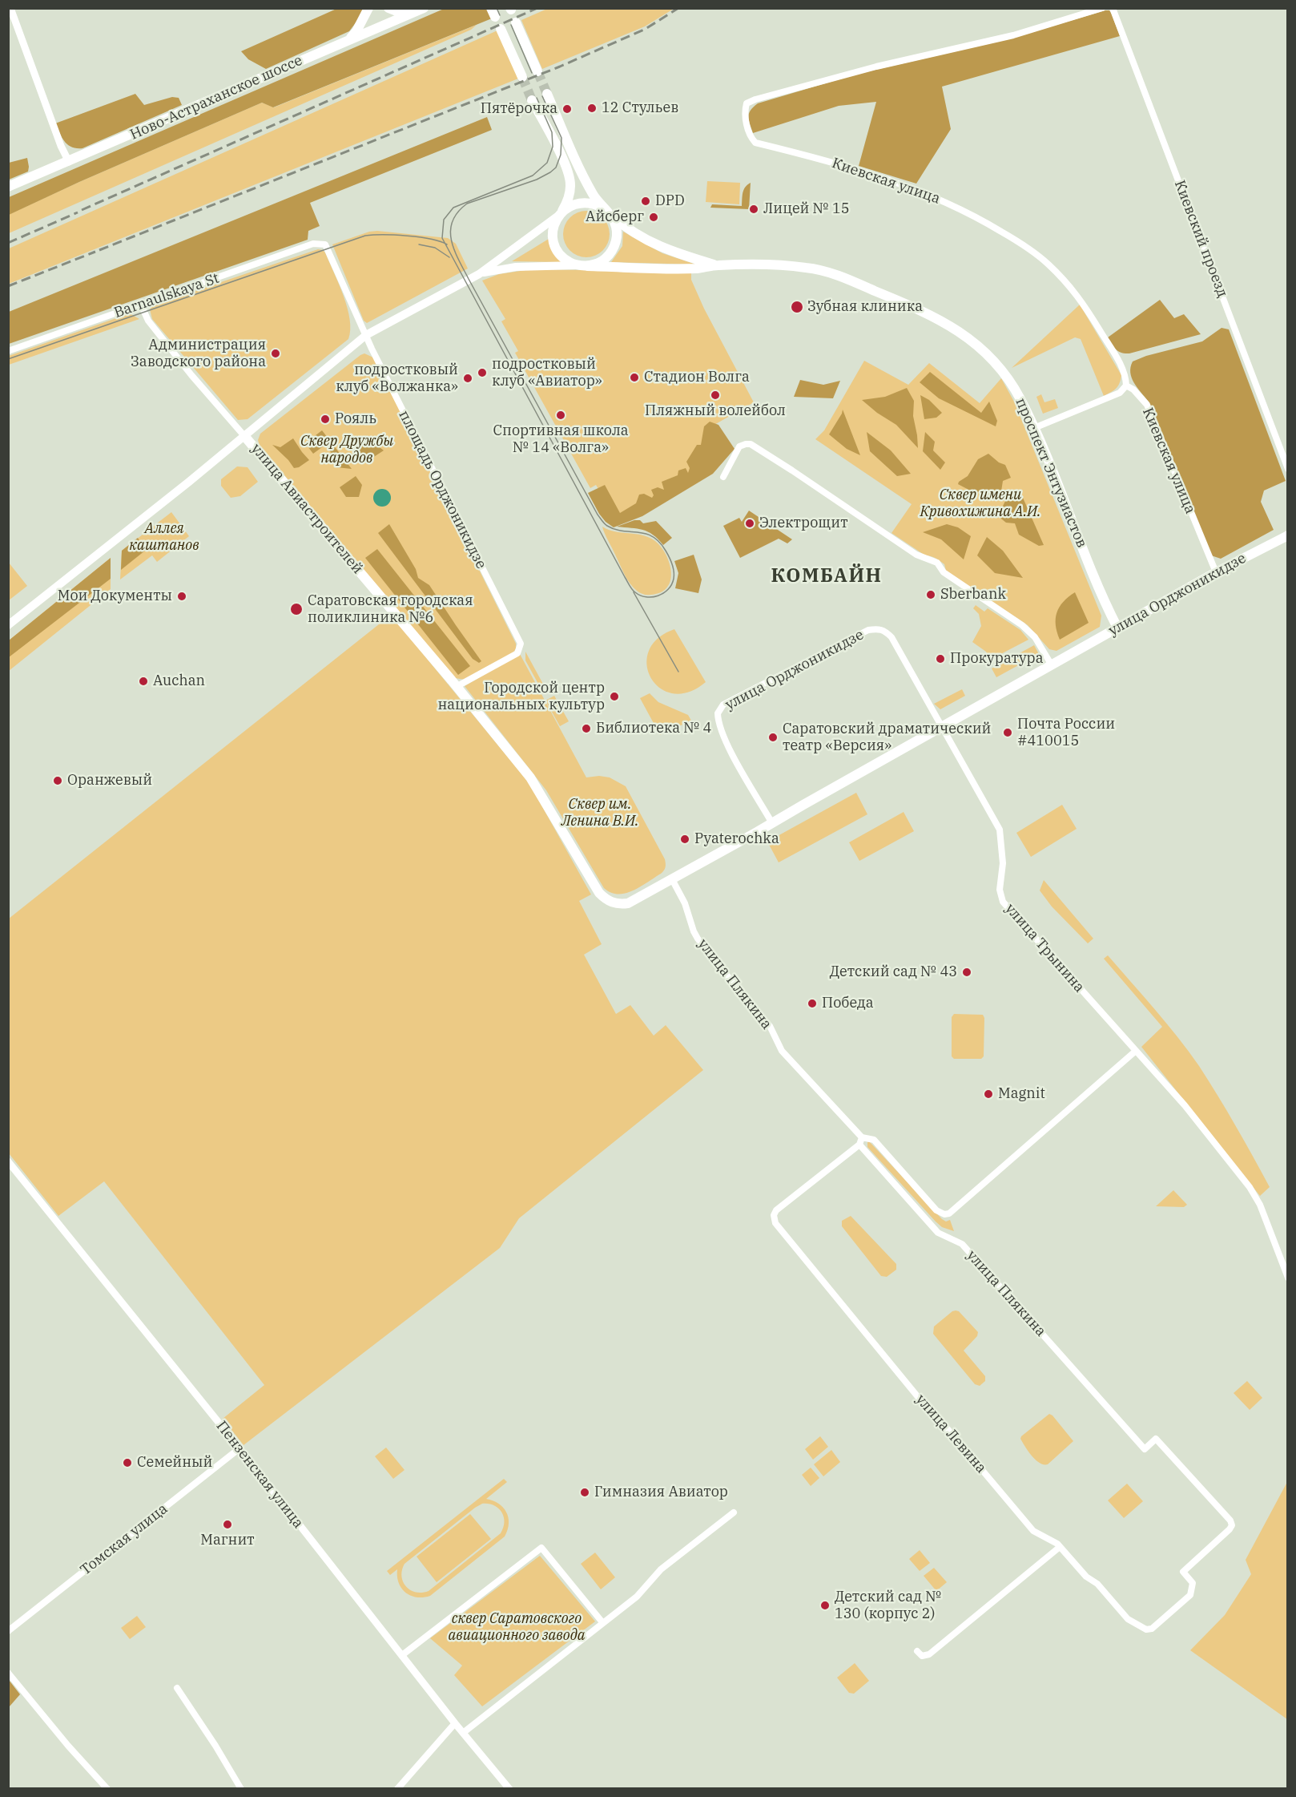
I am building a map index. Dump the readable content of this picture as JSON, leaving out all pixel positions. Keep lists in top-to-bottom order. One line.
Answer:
{"streets":{"main road":["Ново-Астраханское шоссе","проспект Энтузиастов","улица Авиастроителей","улица Орджоникидзе"],"street":["Киевская улица","Киевский проезд","Barnaulskaya St","площадь Орджоникидзе","улица Трынина","улица Плякина","улица Левина","Пензенская улица","Томская улица"]},"crossings":[["Киевская улица","улица Орджоникидзе"],["Barnaulskaya St","площадь Орджоникидзе"],["Barnaulskaya St","улица Авиастроителей"],["проспект Энтузиастов","площадь Орджоникидзе"],["проспект Энтузиастов","улица Авиастроителей"],["проспект Энтузиастов","улица Орджоникидзе"],["площадь Орджоникидзе","улица Авиастроителей"],["улица Авиастроителей","улица Орджоникидзе"],["улица Орджоникидзе","улица Трынина"],["улица Орджоникидзе","улица Плякина"],["улица Трынина","улица Плякина"],["улица Плякина","улица Левина"],["Пензенская улица","Томская улица"]],"districts":["КОМБАЙН"],"parks":["Сквер Дружбы народов","Сквер имени Кривохижина А.И.","Аллея каштанов","Сквер им. Ленина В.И.","сквер Саратовского авиационного завода"],"places":["12 Стульев","Пятёрочка","DPD","Лицей № 15","Айсберг","Зубная клиника","Администрация Заводского района","подростковый клуб «Авиатор»","Стадион Волга","подростковый клуб «Волжанка»","Пляжный волейбол","Спортивная школа № 14 «Волга»","Рояль","Электрощит","Sberbank","Мои Документы","Саратовская городская поликлиника №6","Прокуратура","Auchan","Городской центр национальных культур","Библиотека № 4","Почта России #410015","Саратовский драматический театр «Версия»","Оранжевый","Pyaterochka","Детский сад № 43","Победа","Magnit","Семейный","Гимназия Авиатор","Магнит","Детский сад № 130 (корпус 2)"]}
